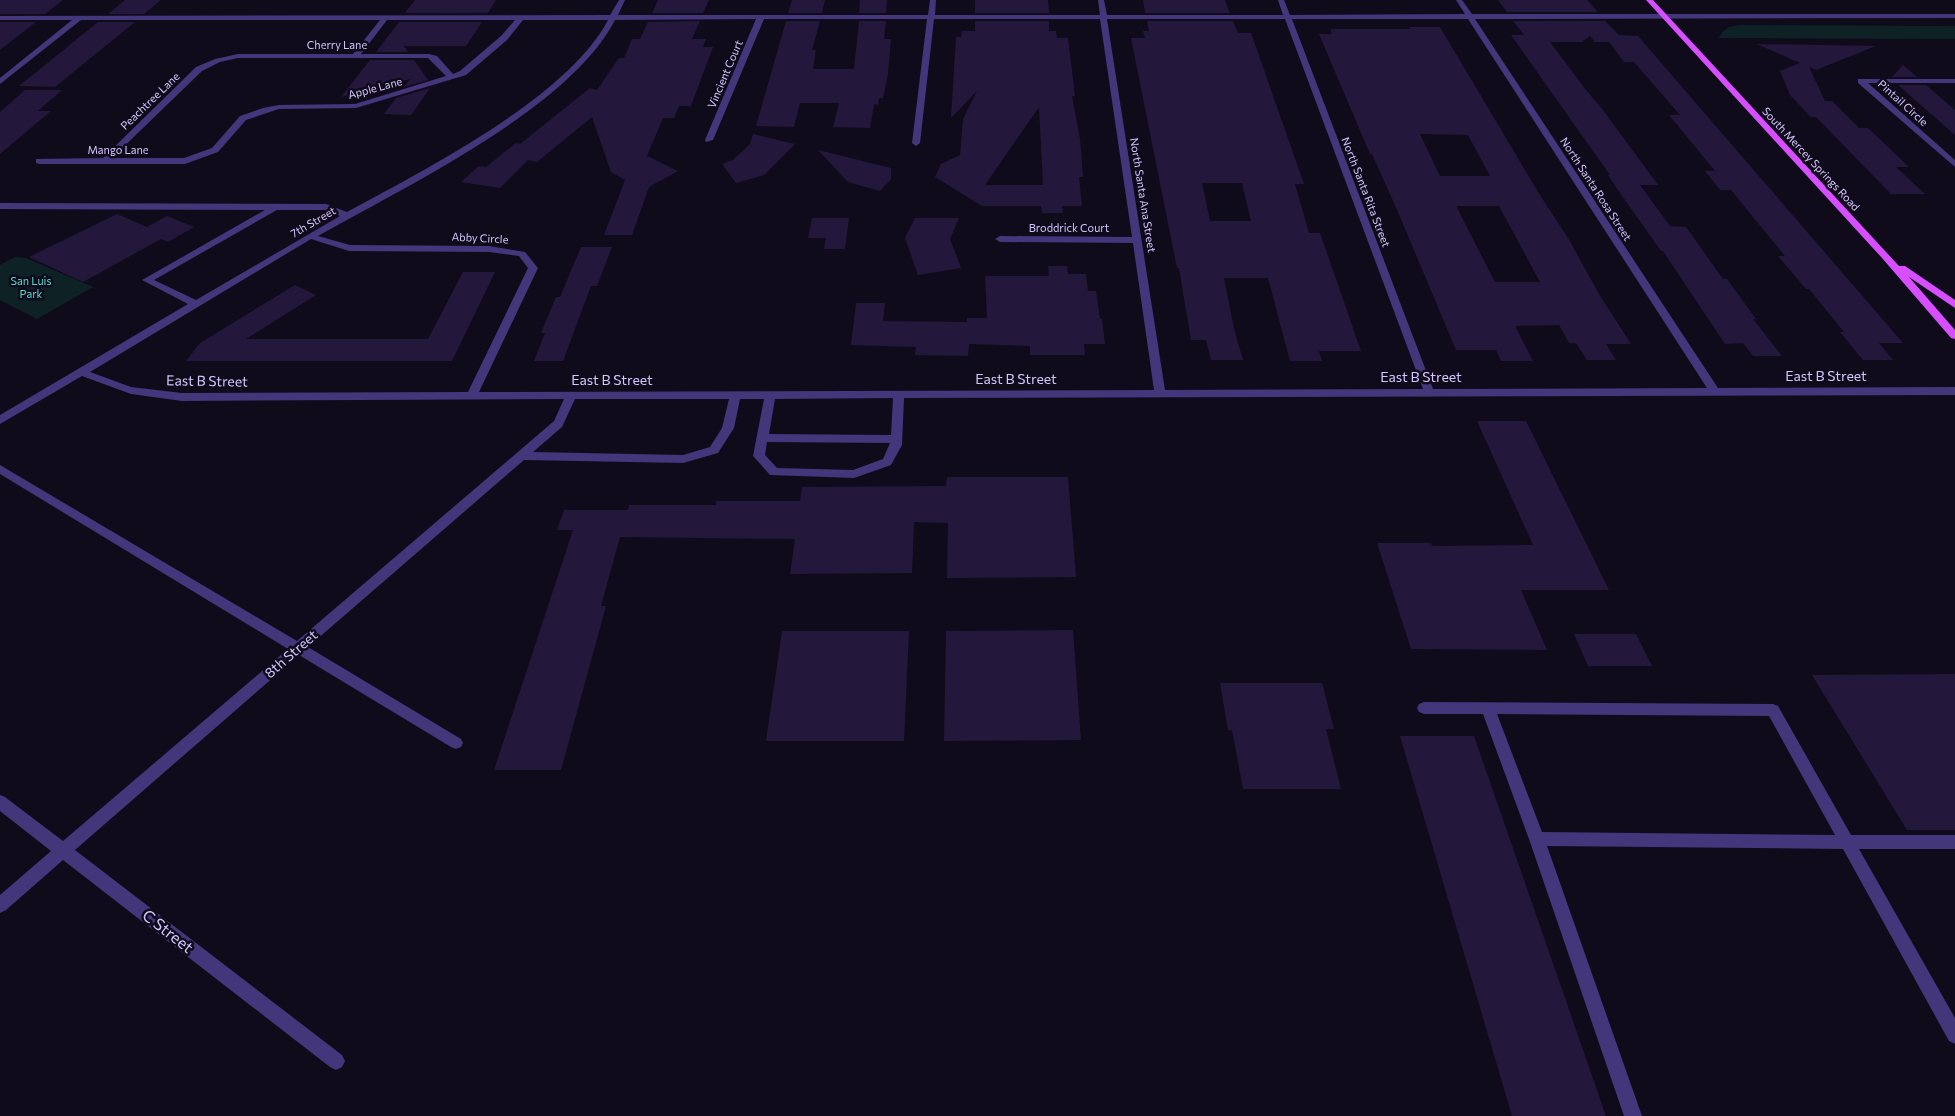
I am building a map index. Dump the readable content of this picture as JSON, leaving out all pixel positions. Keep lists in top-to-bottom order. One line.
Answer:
{"streets":{"main road":["South Mercey Springs Road"],"street":["Cherry Lane","Vincient Court","Apple Lane","Peachtree Lane","Pintail Circle","Mango Lane","North Santa Rosa Street","North Santa Rita Street","North Santa Ana Street","7th Street","Broddrick Court","Abby Circle","East B Street","8th Street","C Street"]},"crossings":[["Cherry Lane","Apple Lane"],["Cherry Lane","Peachtree Lane"],["Apple Lane","Mango Lane"],["Peachtree Lane","Mango Lane"],["North Santa Rosa Street","East B Street"],["North Santa Rita Street","East B Street"],["North Santa Ana Street","Broddrick Court"],["North Santa Ana Street","East B Street"],["7th Street","Abby Circle"],["7th Street","East B Street"],["Abby Circle","East B Street"],["East B Street","8th Street"],["8th Street","C Street"]],"parks":["San Luis Park"]}
